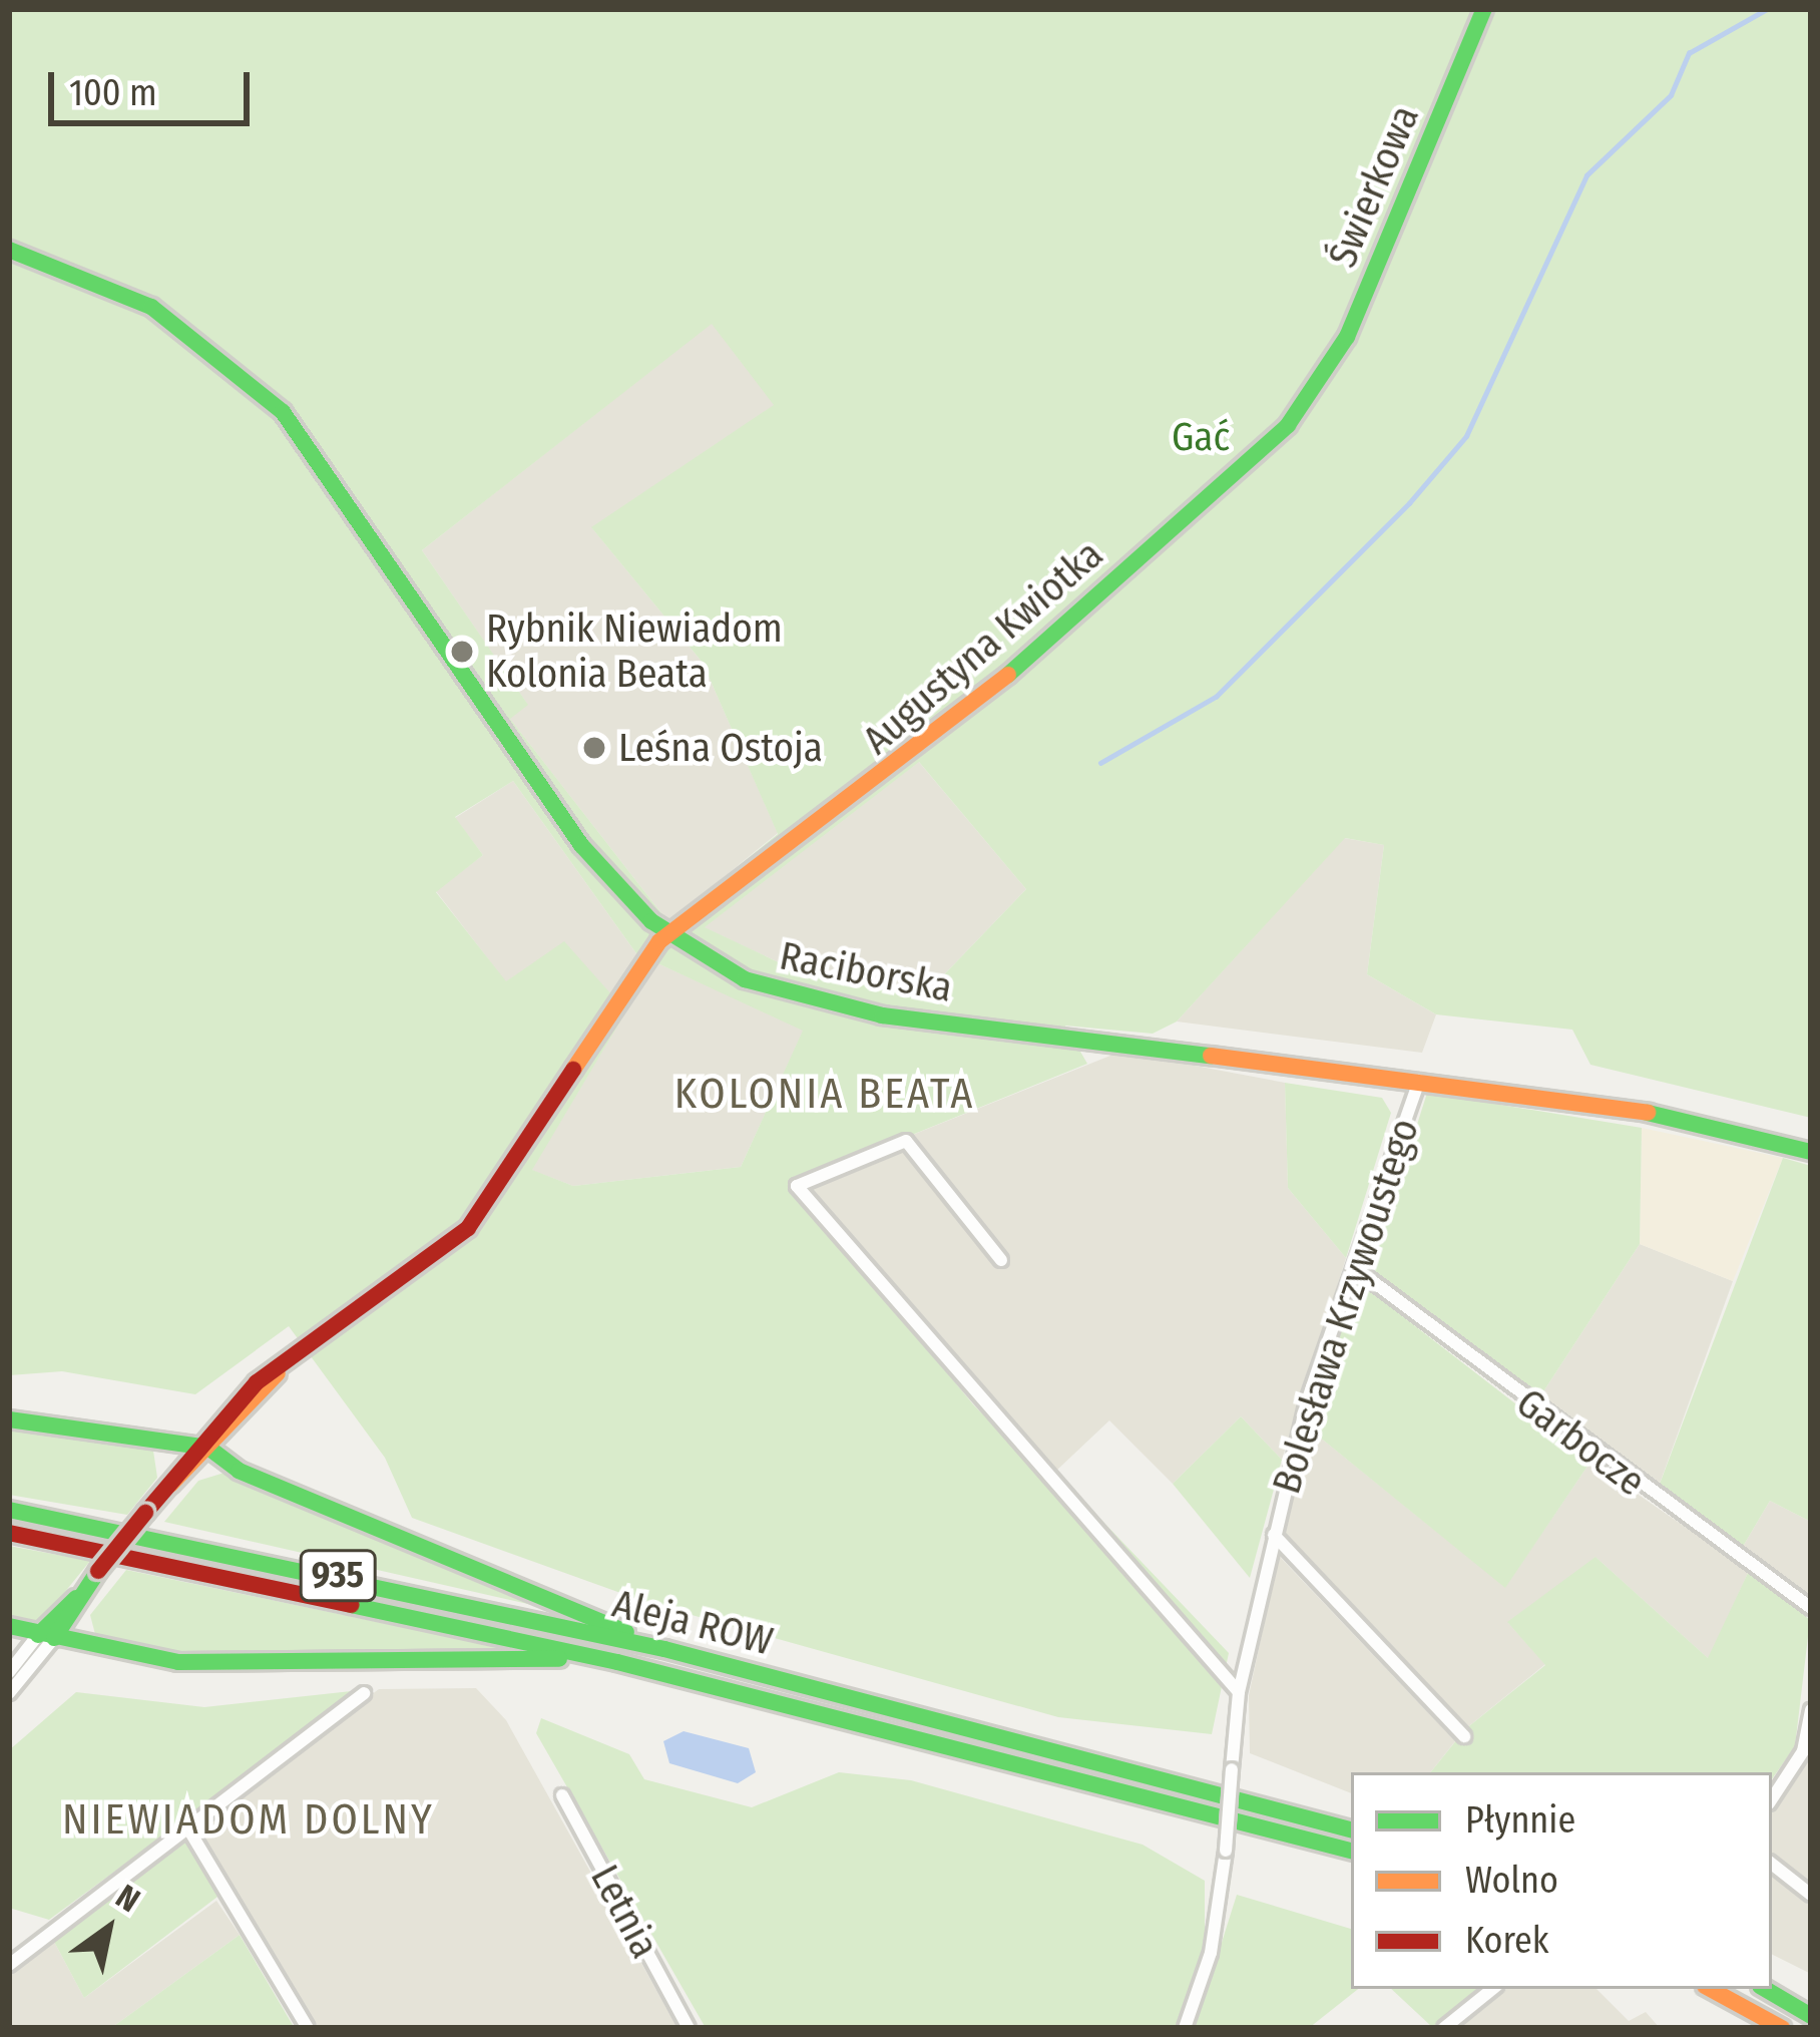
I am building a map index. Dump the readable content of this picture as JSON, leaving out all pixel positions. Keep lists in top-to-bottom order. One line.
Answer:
{"streets":{"main road":["Świerkowa","Augustyna Kwiotka","Raciborska","935","Aleja ROW"],"street":["Bolesława Krzywoustego","Garbocze","Letnia"]},"crossings":[["Świerkowa","Augustyna Kwiotka"],["Augustyna Kwiotka","Raciborska"],["Raciborska","Bolesława Krzywoustego"],["Bolesława Krzywoustego","Garbocze"]],"districts":["KOLONIA BEATA","NIEWIADOM DOLNY"],"parks":["Gać"],"places":["Rybnik Niewiadom Kolonia Beata","Leśna Ostoja"],"legend":["Płynnie","Wolno","Korek"],"scale_bar":"100 m","north":"top right"}
